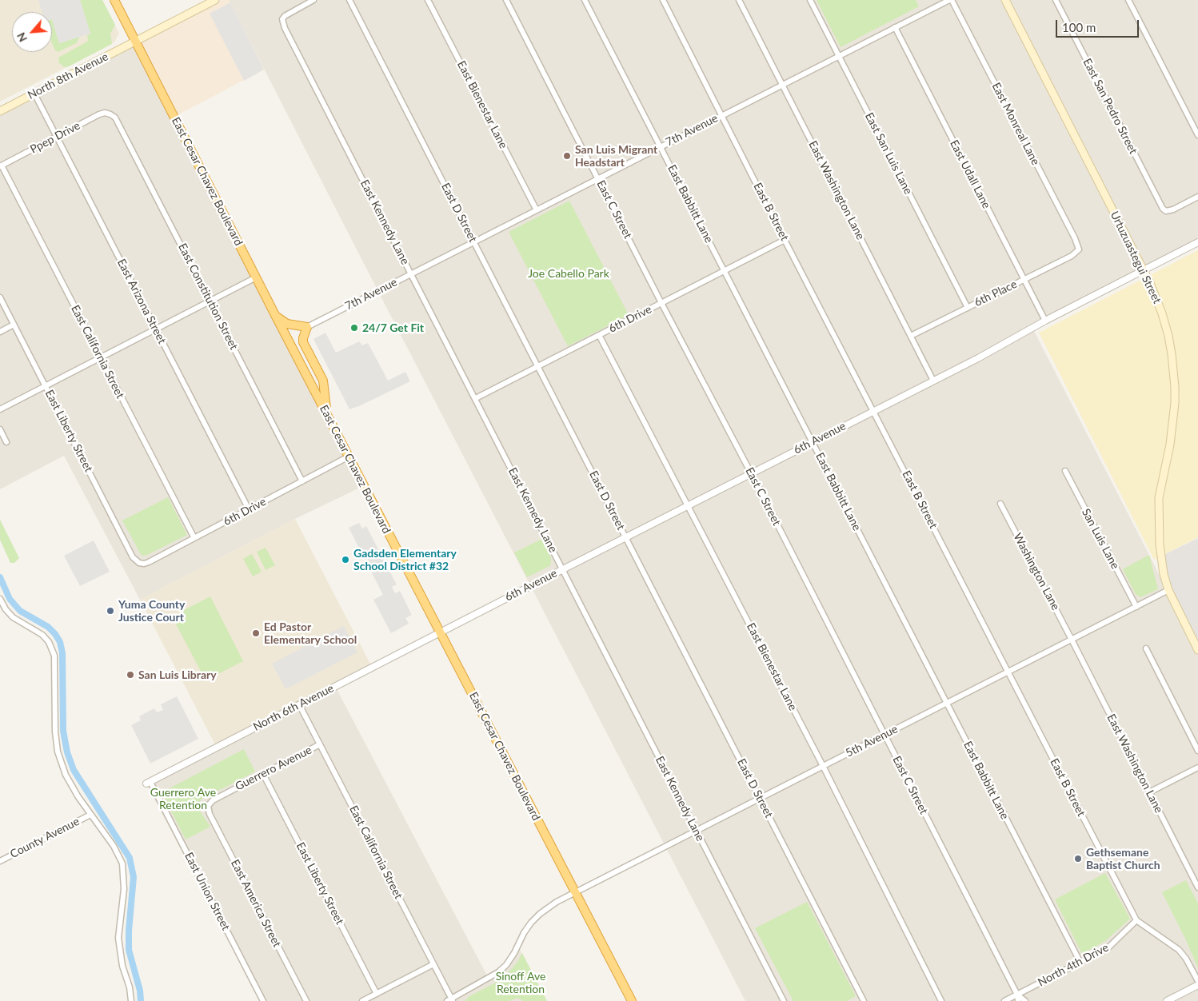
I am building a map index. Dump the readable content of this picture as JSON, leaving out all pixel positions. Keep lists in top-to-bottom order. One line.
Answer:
{"streets":{"highway":["East Cesar Chavez Boulevard"],"main road":["North 8th Avenue","Urtuzuastegui Street"],"street":["East Bienestar Lane","East San Pedro Street","East Monreal Lane","7th Avenue","Ppep Drive","East San Luis Lane","East Udall Lane","East Washington Lane","East Babbitt Lane","East C Street","East B Street","East D Street","East Kennedy Lane","6th Place","East Constitution Street","East Arizona Street","6th Drive","East California Street","East Liberty Street","6th Avenue","San Luis Lane","Washington Lane","North 6th Avenue","5th Avenue","Guerrero Avenue","County Avenue","East Union Street","East America Street","North 4th Drive"]},"crossings":[["North 8th Avenue","East Cesar Chavez Boulevard"],["North 8th Avenue","East Arizona Street"],["East Bienestar Lane","7th Avenue"],["East Bienestar Lane","6th Drive"],["East Bienestar Lane","6th Avenue"],["East Bienestar Lane","5th Avenue"],["East Monreal Lane","7th Avenue"],["East Monreal Lane","6th Place"],["7th Avenue","East San Luis Lane"],["7th Avenue","East Udall Lane"],["7th Avenue","East Washington Lane"],["7th Avenue","East Babbitt Lane"],["7th Avenue","East C Street"],["7th Avenue","East B Street"],["7th Avenue","East D Street"],["7th Avenue","East Kennedy Lane"],["Ppep Drive","East Constitution Street"],["Ppep Drive","East Arizona Street"],["Ppep Drive","East California Street"],["East San Luis Lane","6th Place"],["East Udall Lane","6th Place"],["East Udall Lane","6th Avenue"],["East Cesar Chavez Boulevard","6th Drive"],["East Cesar Chavez Boulevard","6th Avenue"],["East Cesar Chavez Boulevard","North 6th Avenue"],["East Cesar Chavez Boulevard","5th Avenue"],["East Washington Lane","6th Place"],["East Washington Lane","6th Avenue"],["East Washington Lane","Washington Lane"],["East Washington Lane","5th Avenue"],["East Babbitt Lane","6th Drive"],["East Babbitt Lane","6th Avenue"],["East Babbitt Lane","5th Avenue"],["East Babbitt Lane","North 4th Drive"],["East C Street","6th Drive"],["East C Street","6th Avenue"],["East C Street","5th Avenue"],["East C Street","North 4th Drive"],["East B Street","6th Drive"],["East B Street","6th Avenue"],["East B Street","5th Avenue"],["East B Street","North 4th Drive"],["East D Street","6th Drive"],["East D Street","6th Avenue"],["East D Street","5th Avenue"],["East Kennedy Lane","6th Drive"],["East Kennedy Lane","6th Avenue"],["East Kennedy Lane","5th Avenue"],["Urtuzuastegui Street","6th Avenue"],["Urtuzuastegui Street","5th Avenue"],["East Constitution Street","6th Drive"],["East Arizona Street","6th Drive"],["6th Drive","East California Street"],["6th Drive","East Liberty Street"],["East California Street","North 6th Avenue"],["East California Street","5th Avenue"],["East California Street","Guerrero Avenue"],["East Liberty Street","Guerrero Avenue"],["6th Avenue","North 6th Avenue"],["San Luis Lane","5th Avenue"],["Washington Lane","5th Avenue"],["North 6th Avenue","East Union Street"],["Guerrero Avenue","East America Street"]],"parks":["Joe Cabello Park","Guerrero Ave Retention","Sinoff Ave Retention"],"places":["San Luis Migrant Headstart","24/7 Get Fit","Gadsden Elementary School District #32","Yuma County Justice Court","Ed Pastor Elementary School","San Luis Library","Gethsemane Baptist Church"],"scale_bar":"100 m","north":"bottom left"}
